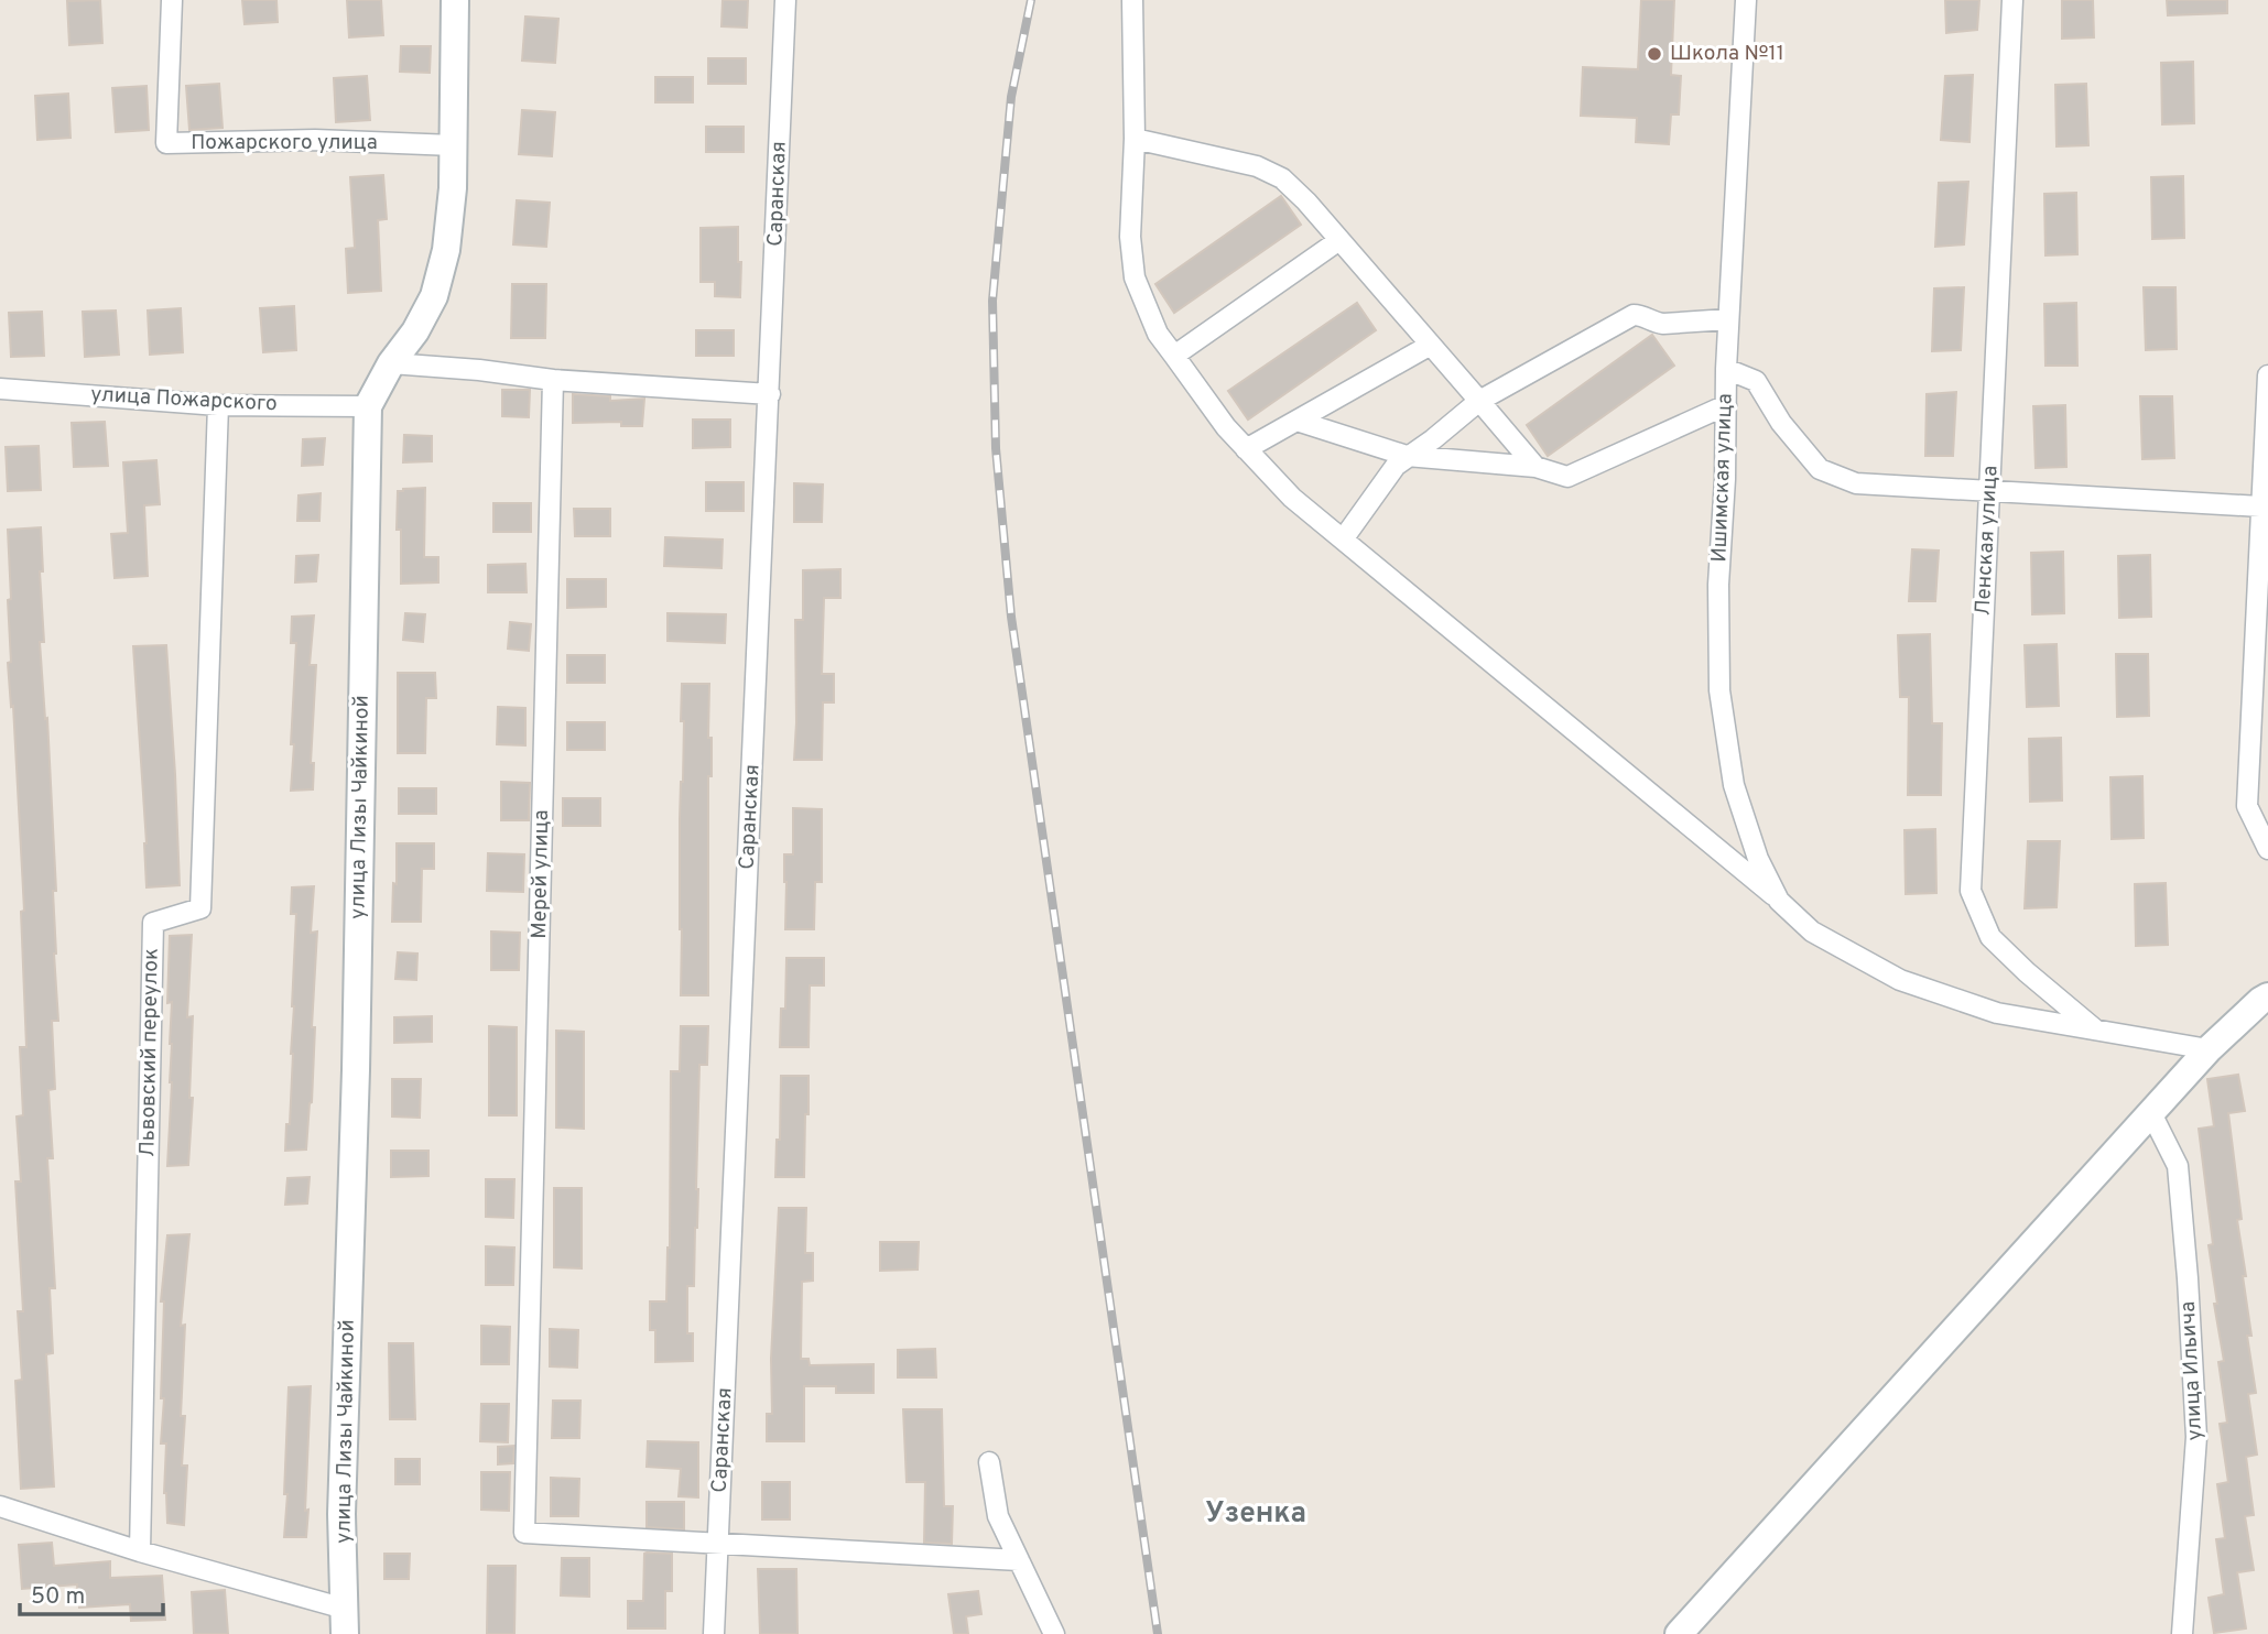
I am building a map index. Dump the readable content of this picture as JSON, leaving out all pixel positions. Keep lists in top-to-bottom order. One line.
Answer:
{"streets":{"street":["Пожарского улица","Саранская","улица Пожарского","Ишимская улица","Ленская улица","улица Лизы Чайкиной","Мерей улица","Львовский переулок","улица Ильича"]},"crossings":[["Пожарского улица","улица Лизы Чайкиной"],["Саранская","Мерей улица"],["улица Пожарского","улица Лизы Чайкиной"],["улица Пожарского","Львовский переулок"],["Ишимская улица","Ленская улица"]],"districts":["Узенка"],"places":["Школа №11"],"scale_bar":"50 m"}
